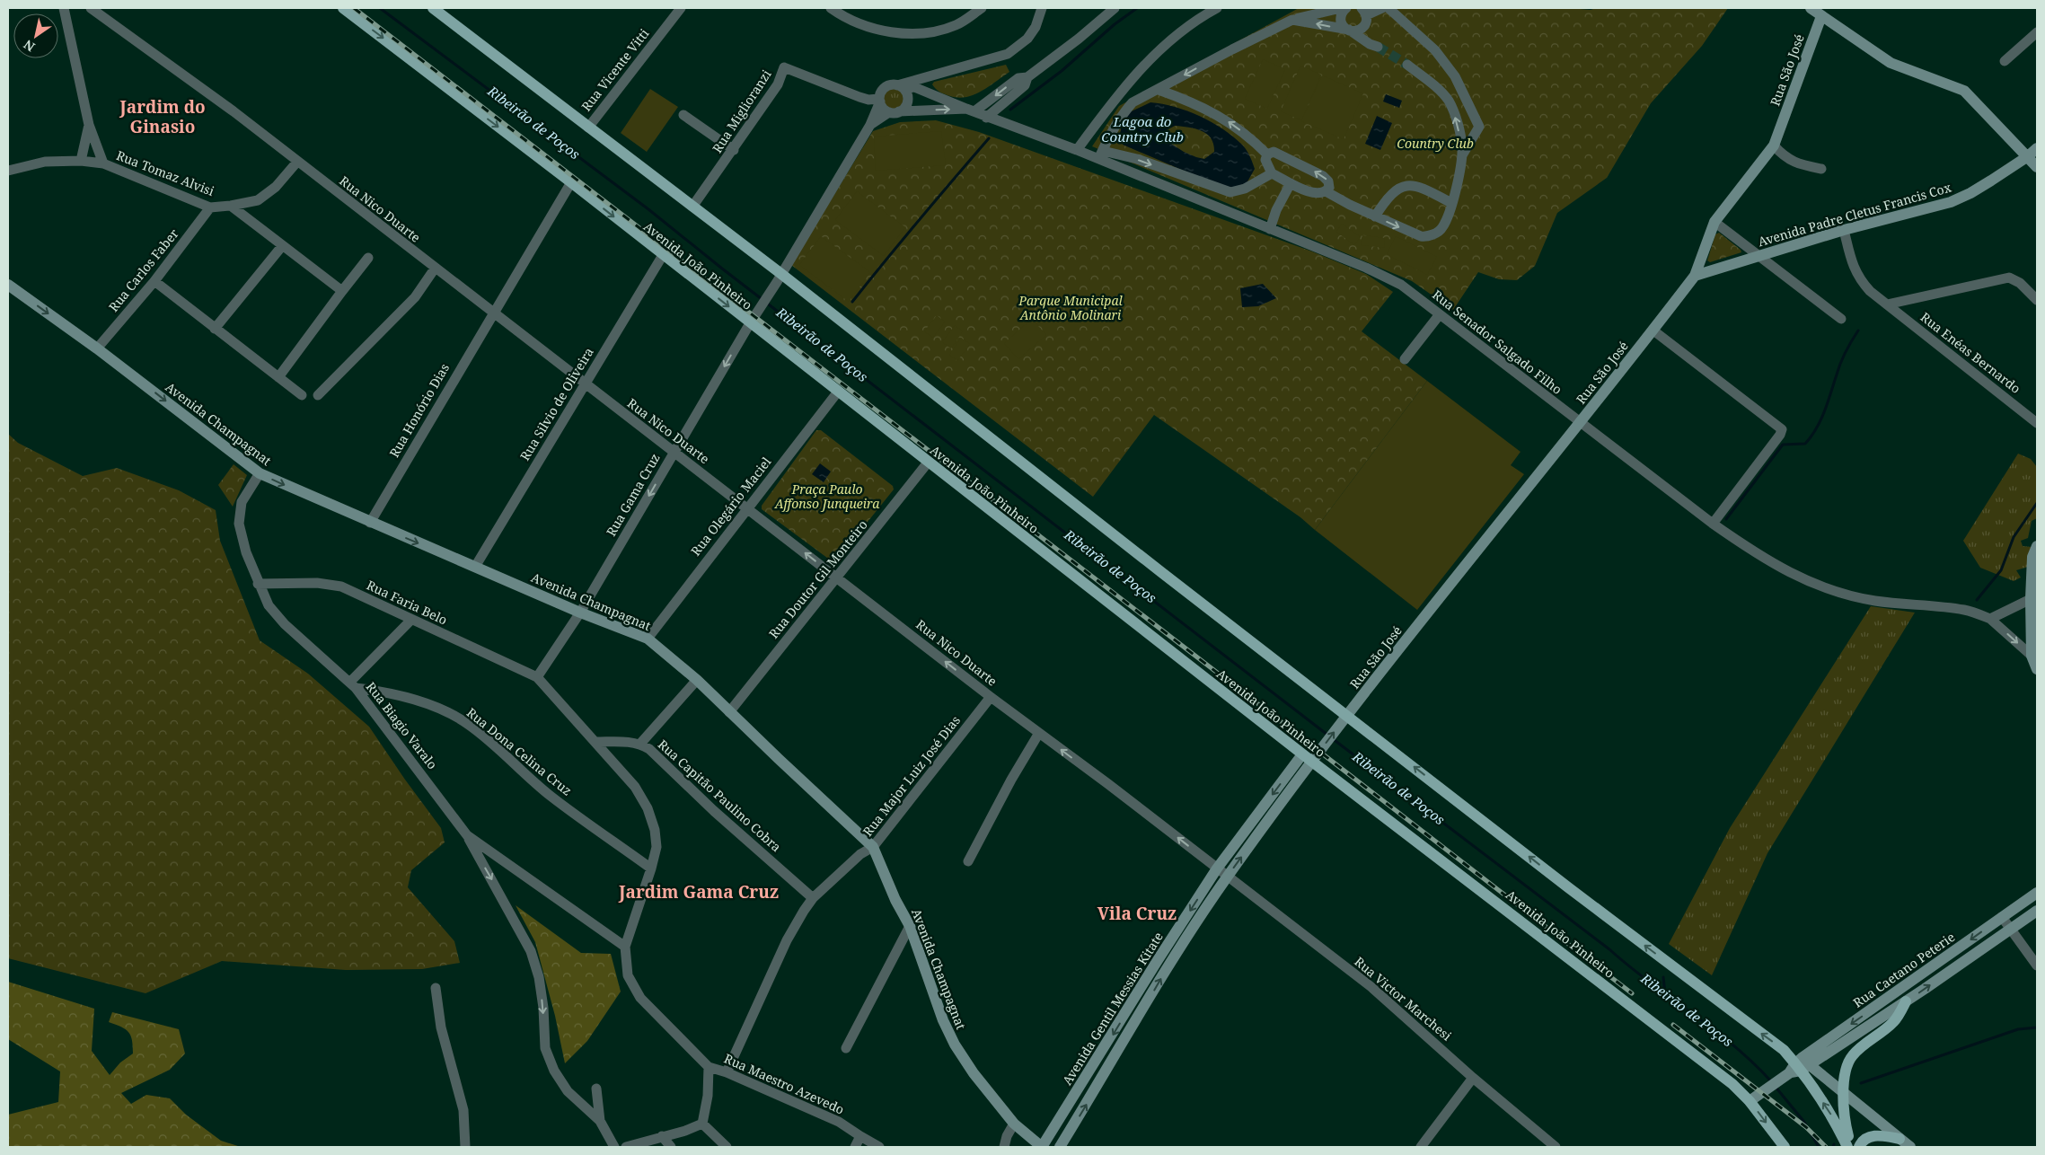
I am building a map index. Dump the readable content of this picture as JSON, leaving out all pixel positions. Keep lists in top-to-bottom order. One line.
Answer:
{"streets":{"main road":["Avenida João Pinheiro"],"street":["Rua Vicente Vitti","Rua São José","Rua Miglioranzi","Rua Tomaz Alvisi","Rua Nico Duarte","Avenida Padre Cletus Francis Cox","Rua Carlos Faber","Rua Senador Salgado Filho","Rua Enéas Bernardo","Rua Silvio de Oliveira","Rua Honório Dias","Avenida Champagnat","Rua Gama Cruz","Rua Olegário Maciel","Rua Doutor Gil Monteiro","Rua Faria Belo","Rua Biagio Varalo","Rua Dona Celina Cruz","Rua Major Luiz José Dias","Rua Capitão Paulino Cobra","Rua Caetano Peterie","Rua Victor Marchesi","Avenida Gentil Messias Kitate","Rua Maestro Azevedo"]},"crossings":[["Rua São José","Avenida Padre Cletus Francis Cox"],["Rua São José","Avenida João Pinheiro"],["Rua São José","Rua Senador Salgado Filho"],["Rua São José","Avenida Gentil Messias Kitate"],["Rua Miglioranzi","Rua Senador Salgado Filho"],["Rua Miglioranzi","Rua Gama Cruz"],["Rua Tomaz Alvisi","Rua Nico Duarte"],["Rua Tomaz Alvisi","Rua Carlos Faber"],["Rua Nico Duarte","Rua Silvio de Oliveira"],["Rua Nico Duarte","Rua Honório Dias"],["Rua Nico Duarte","Rua Gama Cruz"],["Rua Nico Duarte","Rua Olegário Maciel"],["Rua Nico Duarte","Rua Doutor Gil Monteiro"],["Rua Nico Duarte","Rua Major Luiz José Dias"],["Rua Nico Duarte","Rua Victor Marchesi"],["Rua Nico Duarte","Avenida Gentil Messias Kitate"],["Avenida Padre Cletus Francis Cox","Rua Enéas Bernardo"],["Avenida João Pinheiro","Rua Silvio de Oliveira"],["Avenida João Pinheiro","Rua Honório Dias"],["Avenida João Pinheiro","Rua Gama Cruz"],["Avenida João Pinheiro","Rua Olegário Maciel"],["Avenida João Pinheiro","Rua Doutor Gil Monteiro"],["Avenida João Pinheiro","Rua Caetano Peterie"],["Avenida João Pinheiro","Avenida Gentil Messias Kitate"],["Rua Carlos Faber","Avenida Champagnat"],["Rua Senador Salgado Filho","Rua Gama Cruz"],["Rua Silvio de Oliveira","Avenida Champagnat"],["Rua Honório Dias","Avenida Champagnat"],["Avenida Champagnat","Rua Gama Cruz"],["Avenida Champagnat","Rua Olegário Maciel"],["Avenida Champagnat","Rua Doutor Gil Monteiro"],["Avenida Champagnat","Rua Biagio Varalo"],["Avenida Champagnat","Rua Major Luiz José Dias"],["Avenida Champagnat","Avenida Gentil Messias Kitate"],["Rua Gama Cruz","Rua Faria Belo"],["Rua Faria Belo","Rua Biagio Varalo"],["Rua Biagio Varalo","Rua Dona Celina Cruz"],["Rua Major Luiz José Dias","Rua Capitão Paulino Cobra"],["Rua Major Luiz José Dias","Rua Maestro Azevedo"],["Rua Victor Marchesi","Avenida Gentil Messias Kitate"]],"one_way":["Rua Nico Duarte","Rua Gama Cruz"],"districts":["Jardim do Ginasio","Jardim Gama Cruz","Vila Cruz"],"water":["Lagoa do Country Club","Ribeirão de Poços"],"parks":["Country Club","Parque Municipal Antônio Molinari","Praça Paulo Affonso Junqueira"],"north":"bottom left"}
